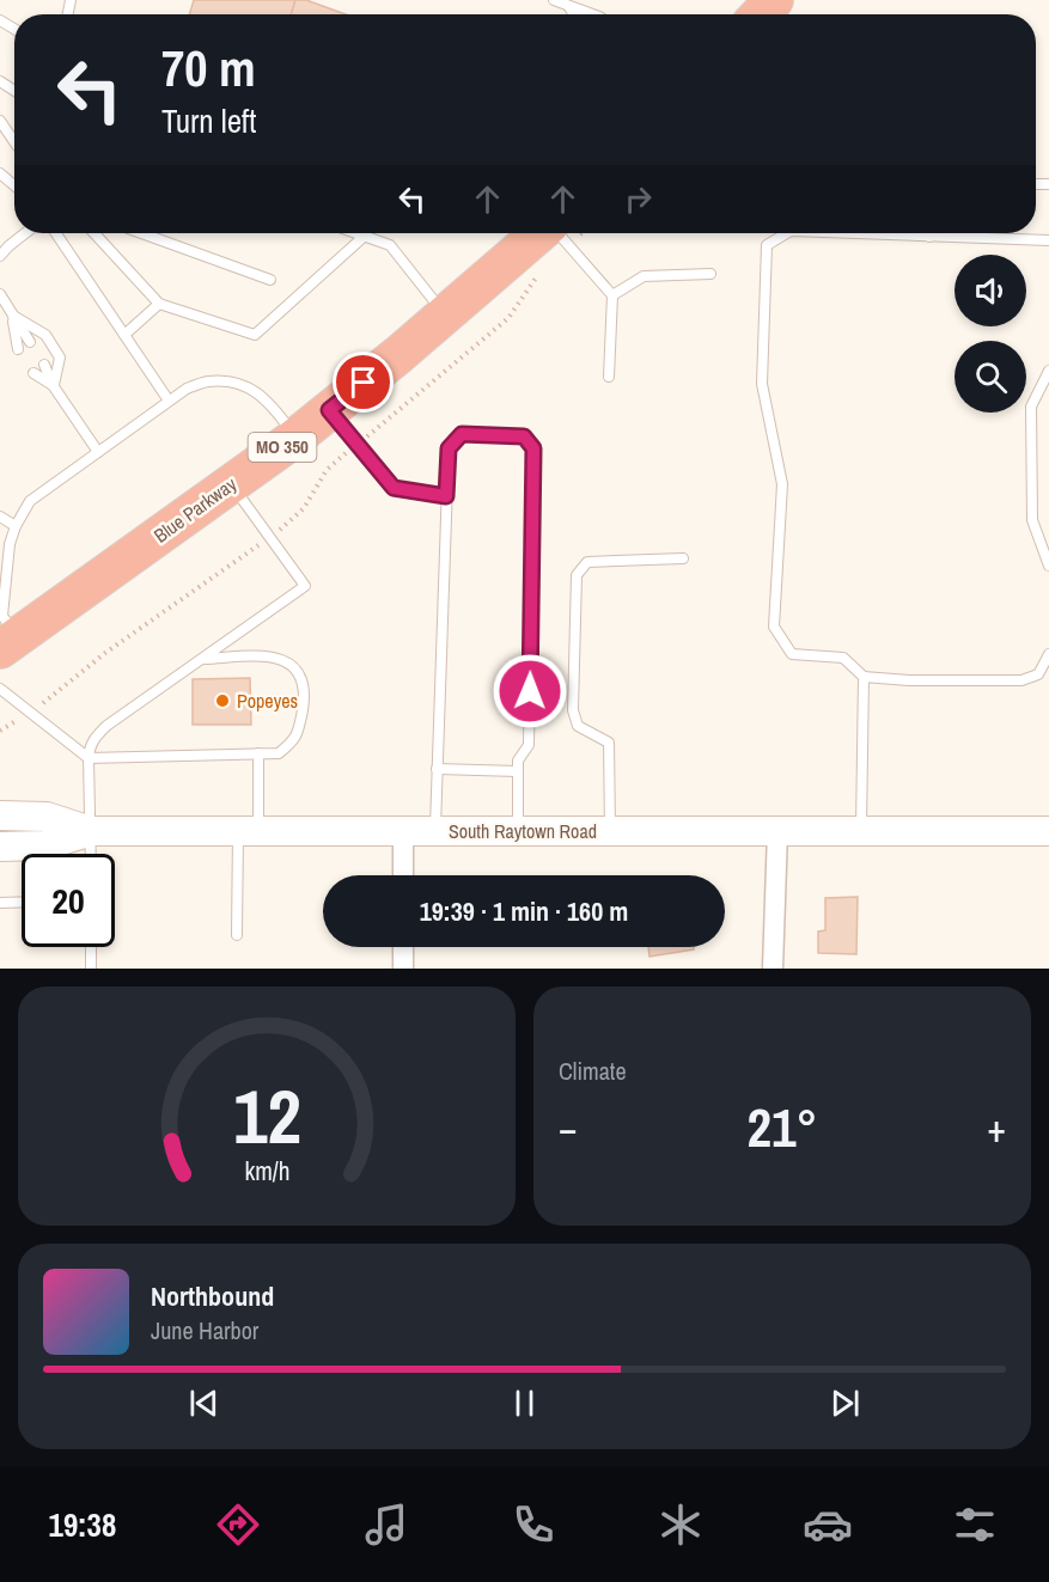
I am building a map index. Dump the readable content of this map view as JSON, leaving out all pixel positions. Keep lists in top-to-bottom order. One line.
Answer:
{"streets":{"highway":["MO 350","Blue Parkway"],"main road":["South Raytown Road"]},"places":["Popeyes"],"page":{"turn":["70 m","Turn left"],"limit":"20","trip":"19:39 · 1 min · 160 m","tile":"Climate","heat":["−","21°","+"],"song":["Northbound","June Harbor"],"tabs":"19:38","gauge":["12","km/h"]}}
